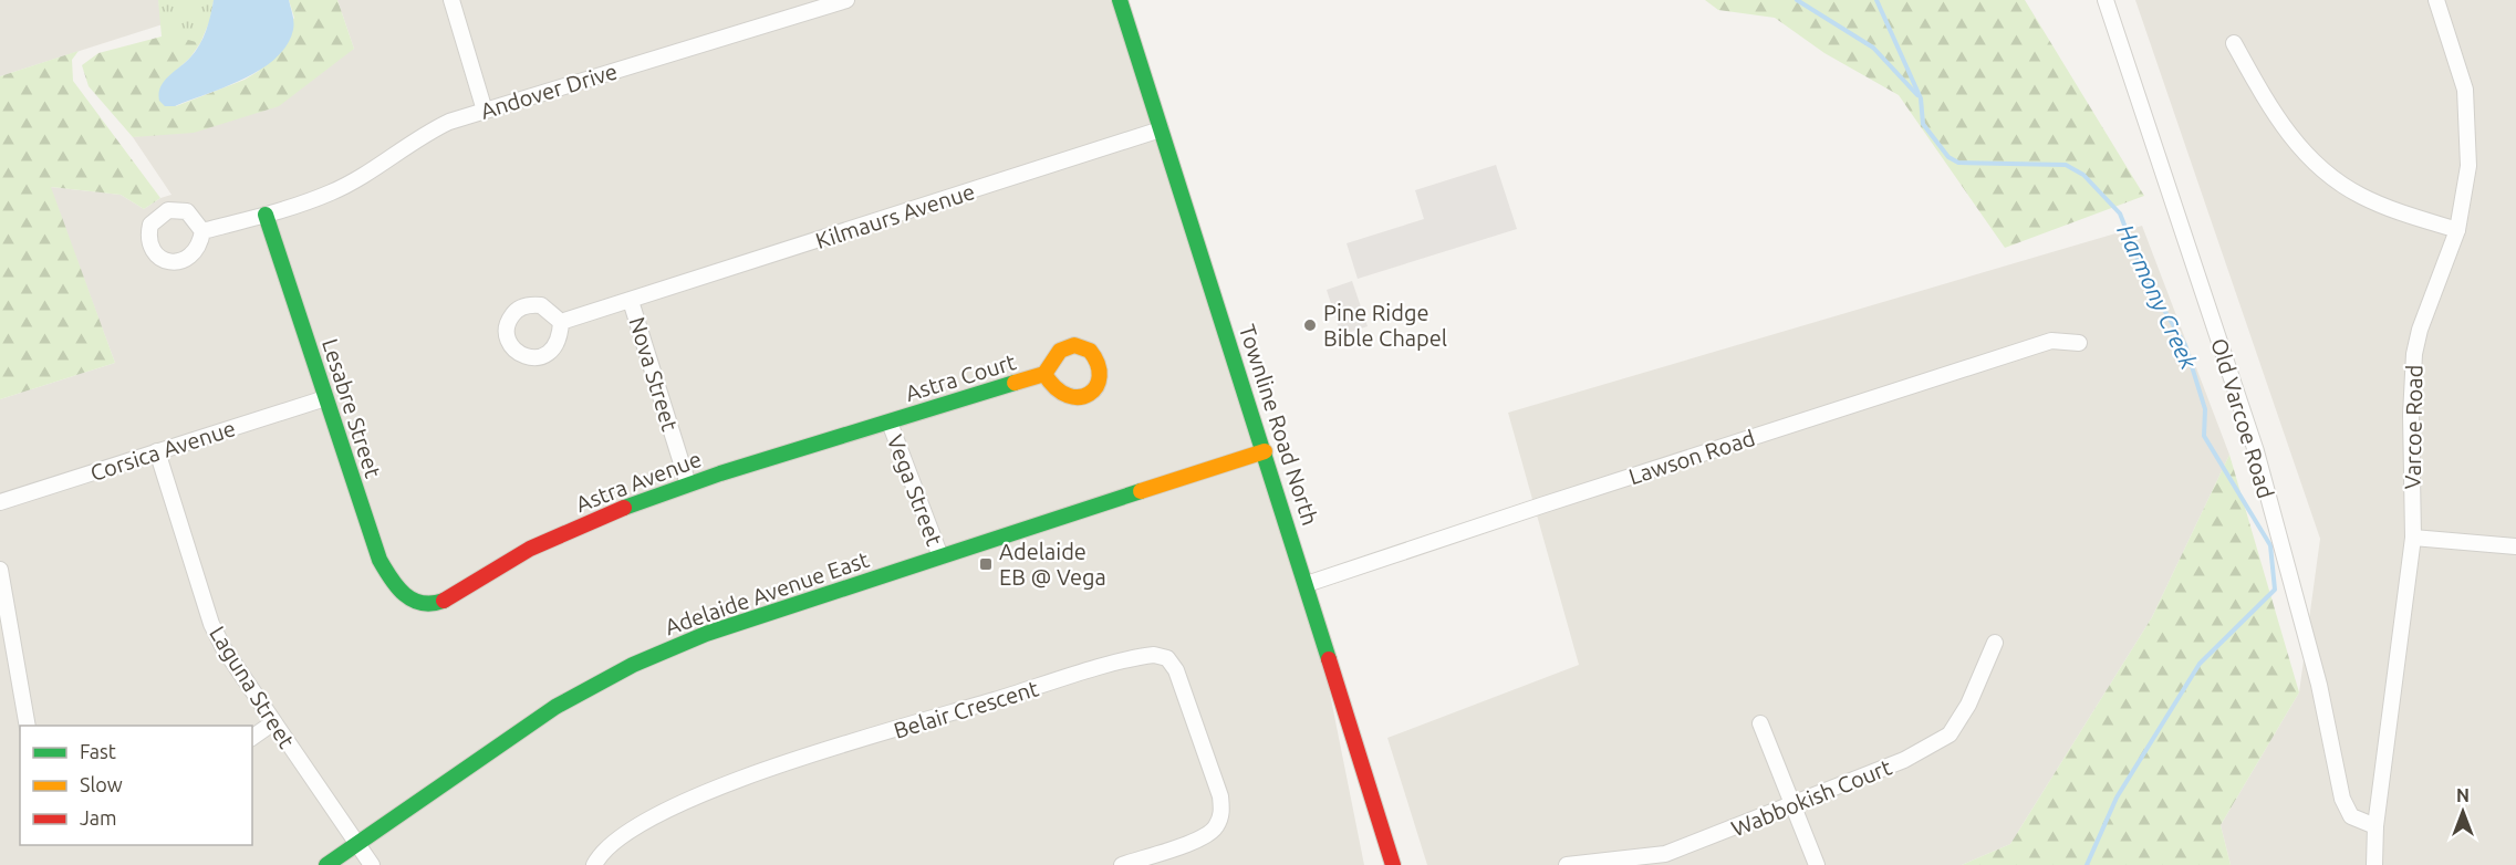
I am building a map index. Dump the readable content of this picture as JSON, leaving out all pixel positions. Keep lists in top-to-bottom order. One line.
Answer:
{"streets":{"main road":["Astra Court","Lesabre Street","Townline Road North","Astra Avenue","Adelaide Avenue East"],"street":["Andover Drive","Kilmaurs Avenue","Nova Street","Old Varcoe Road","Varcoe Road","Corsica Avenue","Lawson Road","Vega Street","Laguna Street","Belair Crescent","Wabbokish Court"]},"crossings":[["Andover Drive","Lesabre Street"],["Kilmaurs Avenue","Nova Street"],["Kilmaurs Avenue","Townline Road North"],["Nova Street","Astra Avenue"],["Astra Court","Astra Avenue"],["Astra Court","Vega Street"],["Lesabre Street","Corsica Avenue"],["Lesabre Street","Astra Avenue"],["Old Varcoe Road","Varcoe Road"],["Townline Road North","Lawson Road"],["Townline Road North","Adelaide Avenue East"],["Corsica Avenue","Laguna Street"],["Astra Avenue","Vega Street"],["Vega Street","Adelaide Avenue East"],["Adelaide Avenue East","Laguna Street"]],"water":["Harmony Creek"],"places":{"other":["Pine Ridge Bible Chapel"],"transit":["Adelaide EB @ Vega"]},"legend":["Fast","Slow","Jam"],"north":"top"}
